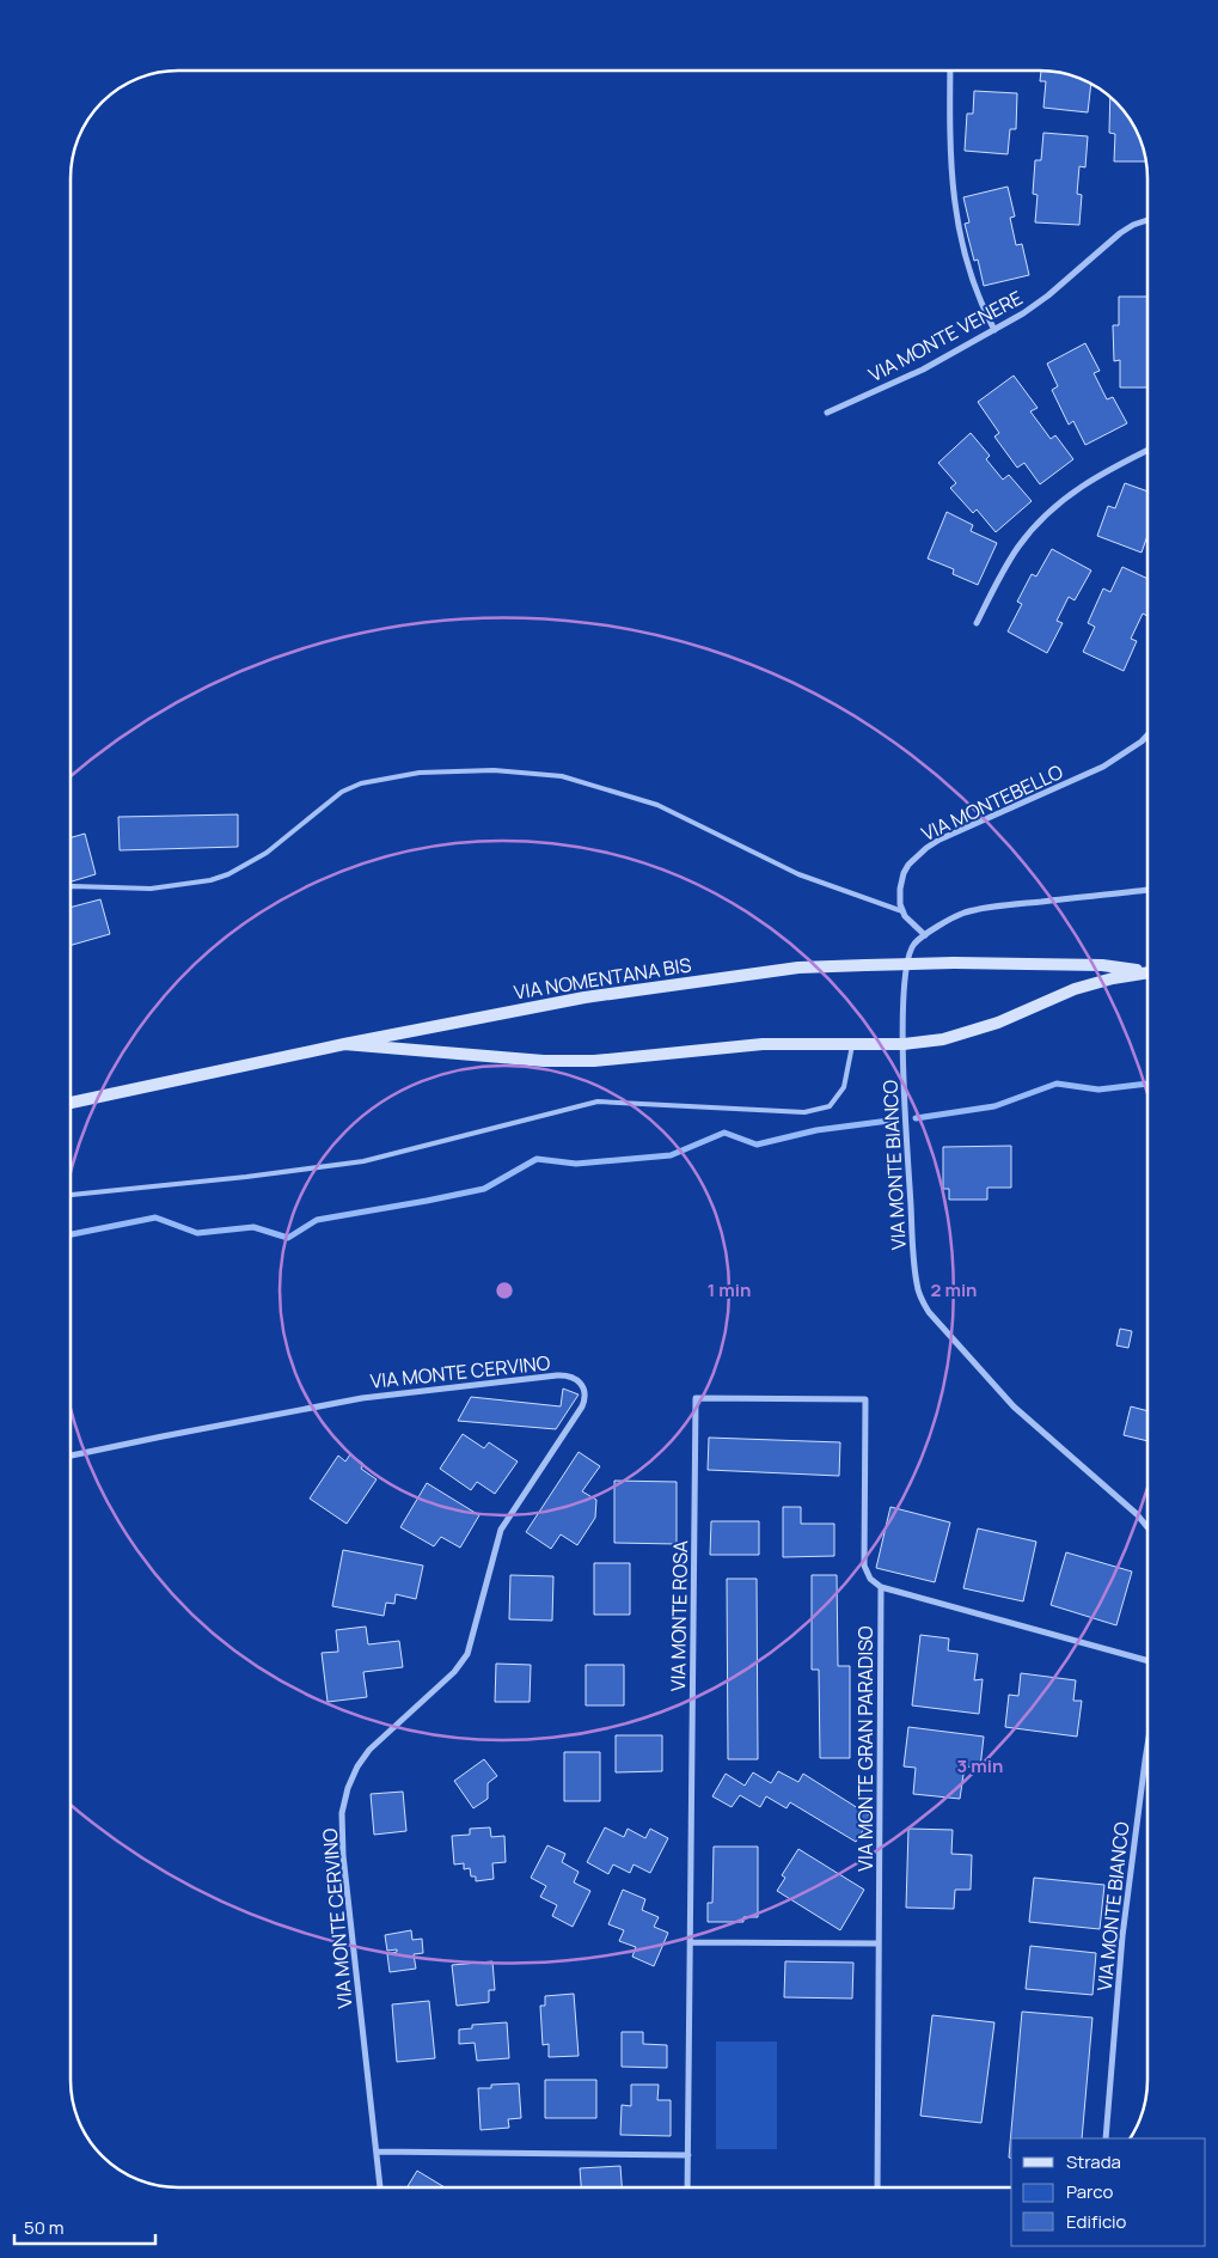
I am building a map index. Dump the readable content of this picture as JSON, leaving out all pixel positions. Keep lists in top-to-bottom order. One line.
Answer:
{"streets":{"main road":["VIA NOMENTANA BIS"],"street":["VIA MONTE VENERE","VIA MONTEBELLO","VIA MONTE BIANCO","VIA MONTE CERVINO","VIA MONTE ROSA","VIA MONTE GRAN PARADISO"]},"crossings":[["VIA MONTE ROSA","VIA MONTE GRAN PARADISO"]],"legend":["Strada","Parco","Edificio"],"scale_bar":"50 m","rings":["1 min","2 min","3 min"]}
